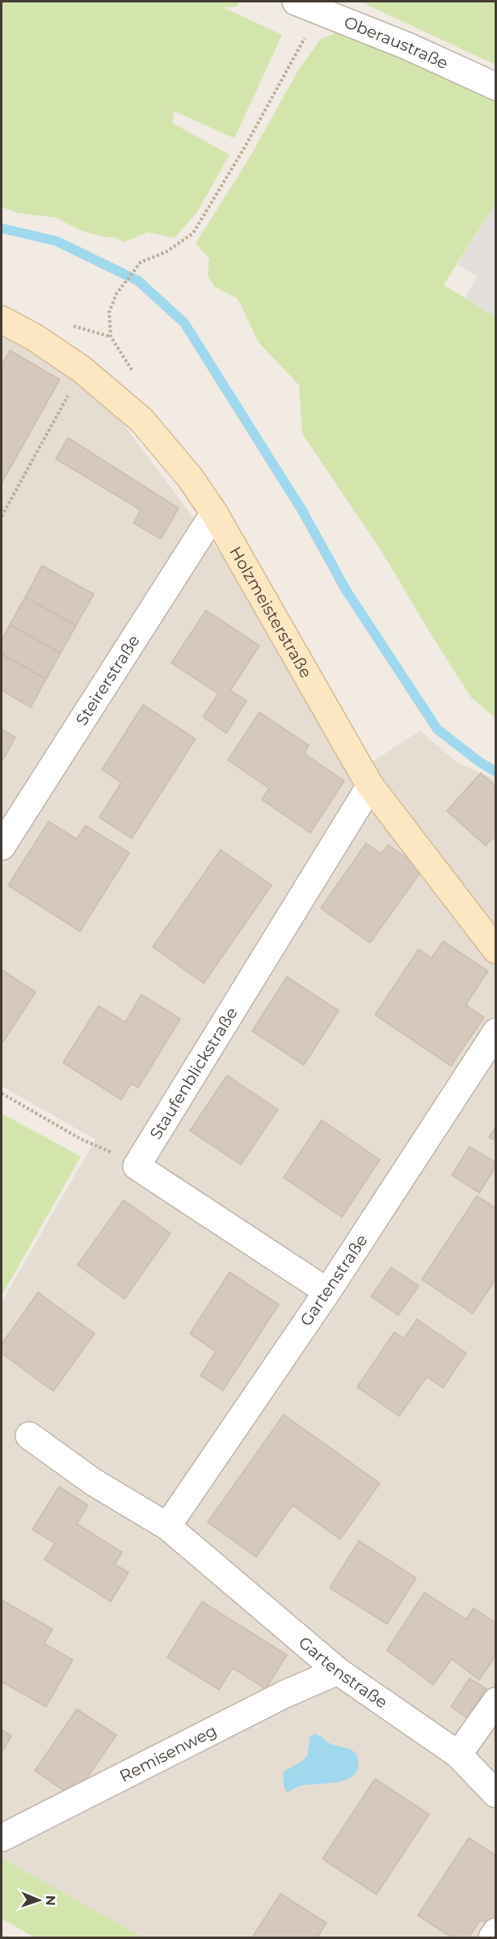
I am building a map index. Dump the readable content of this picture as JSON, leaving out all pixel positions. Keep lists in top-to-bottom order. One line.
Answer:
{"streets":{"street":["Oberaustraße","Holzmeisterstraße","Steirerstraße","Staufenblickstraße","Gartenstraße","Remisenweg"]},"crossings":[["Holzmeisterstraße","Steirerstraße"],["Holzmeisterstraße","Staufenblickstraße"],["Gartenstraße","Remisenweg"]],"north":"right"}
